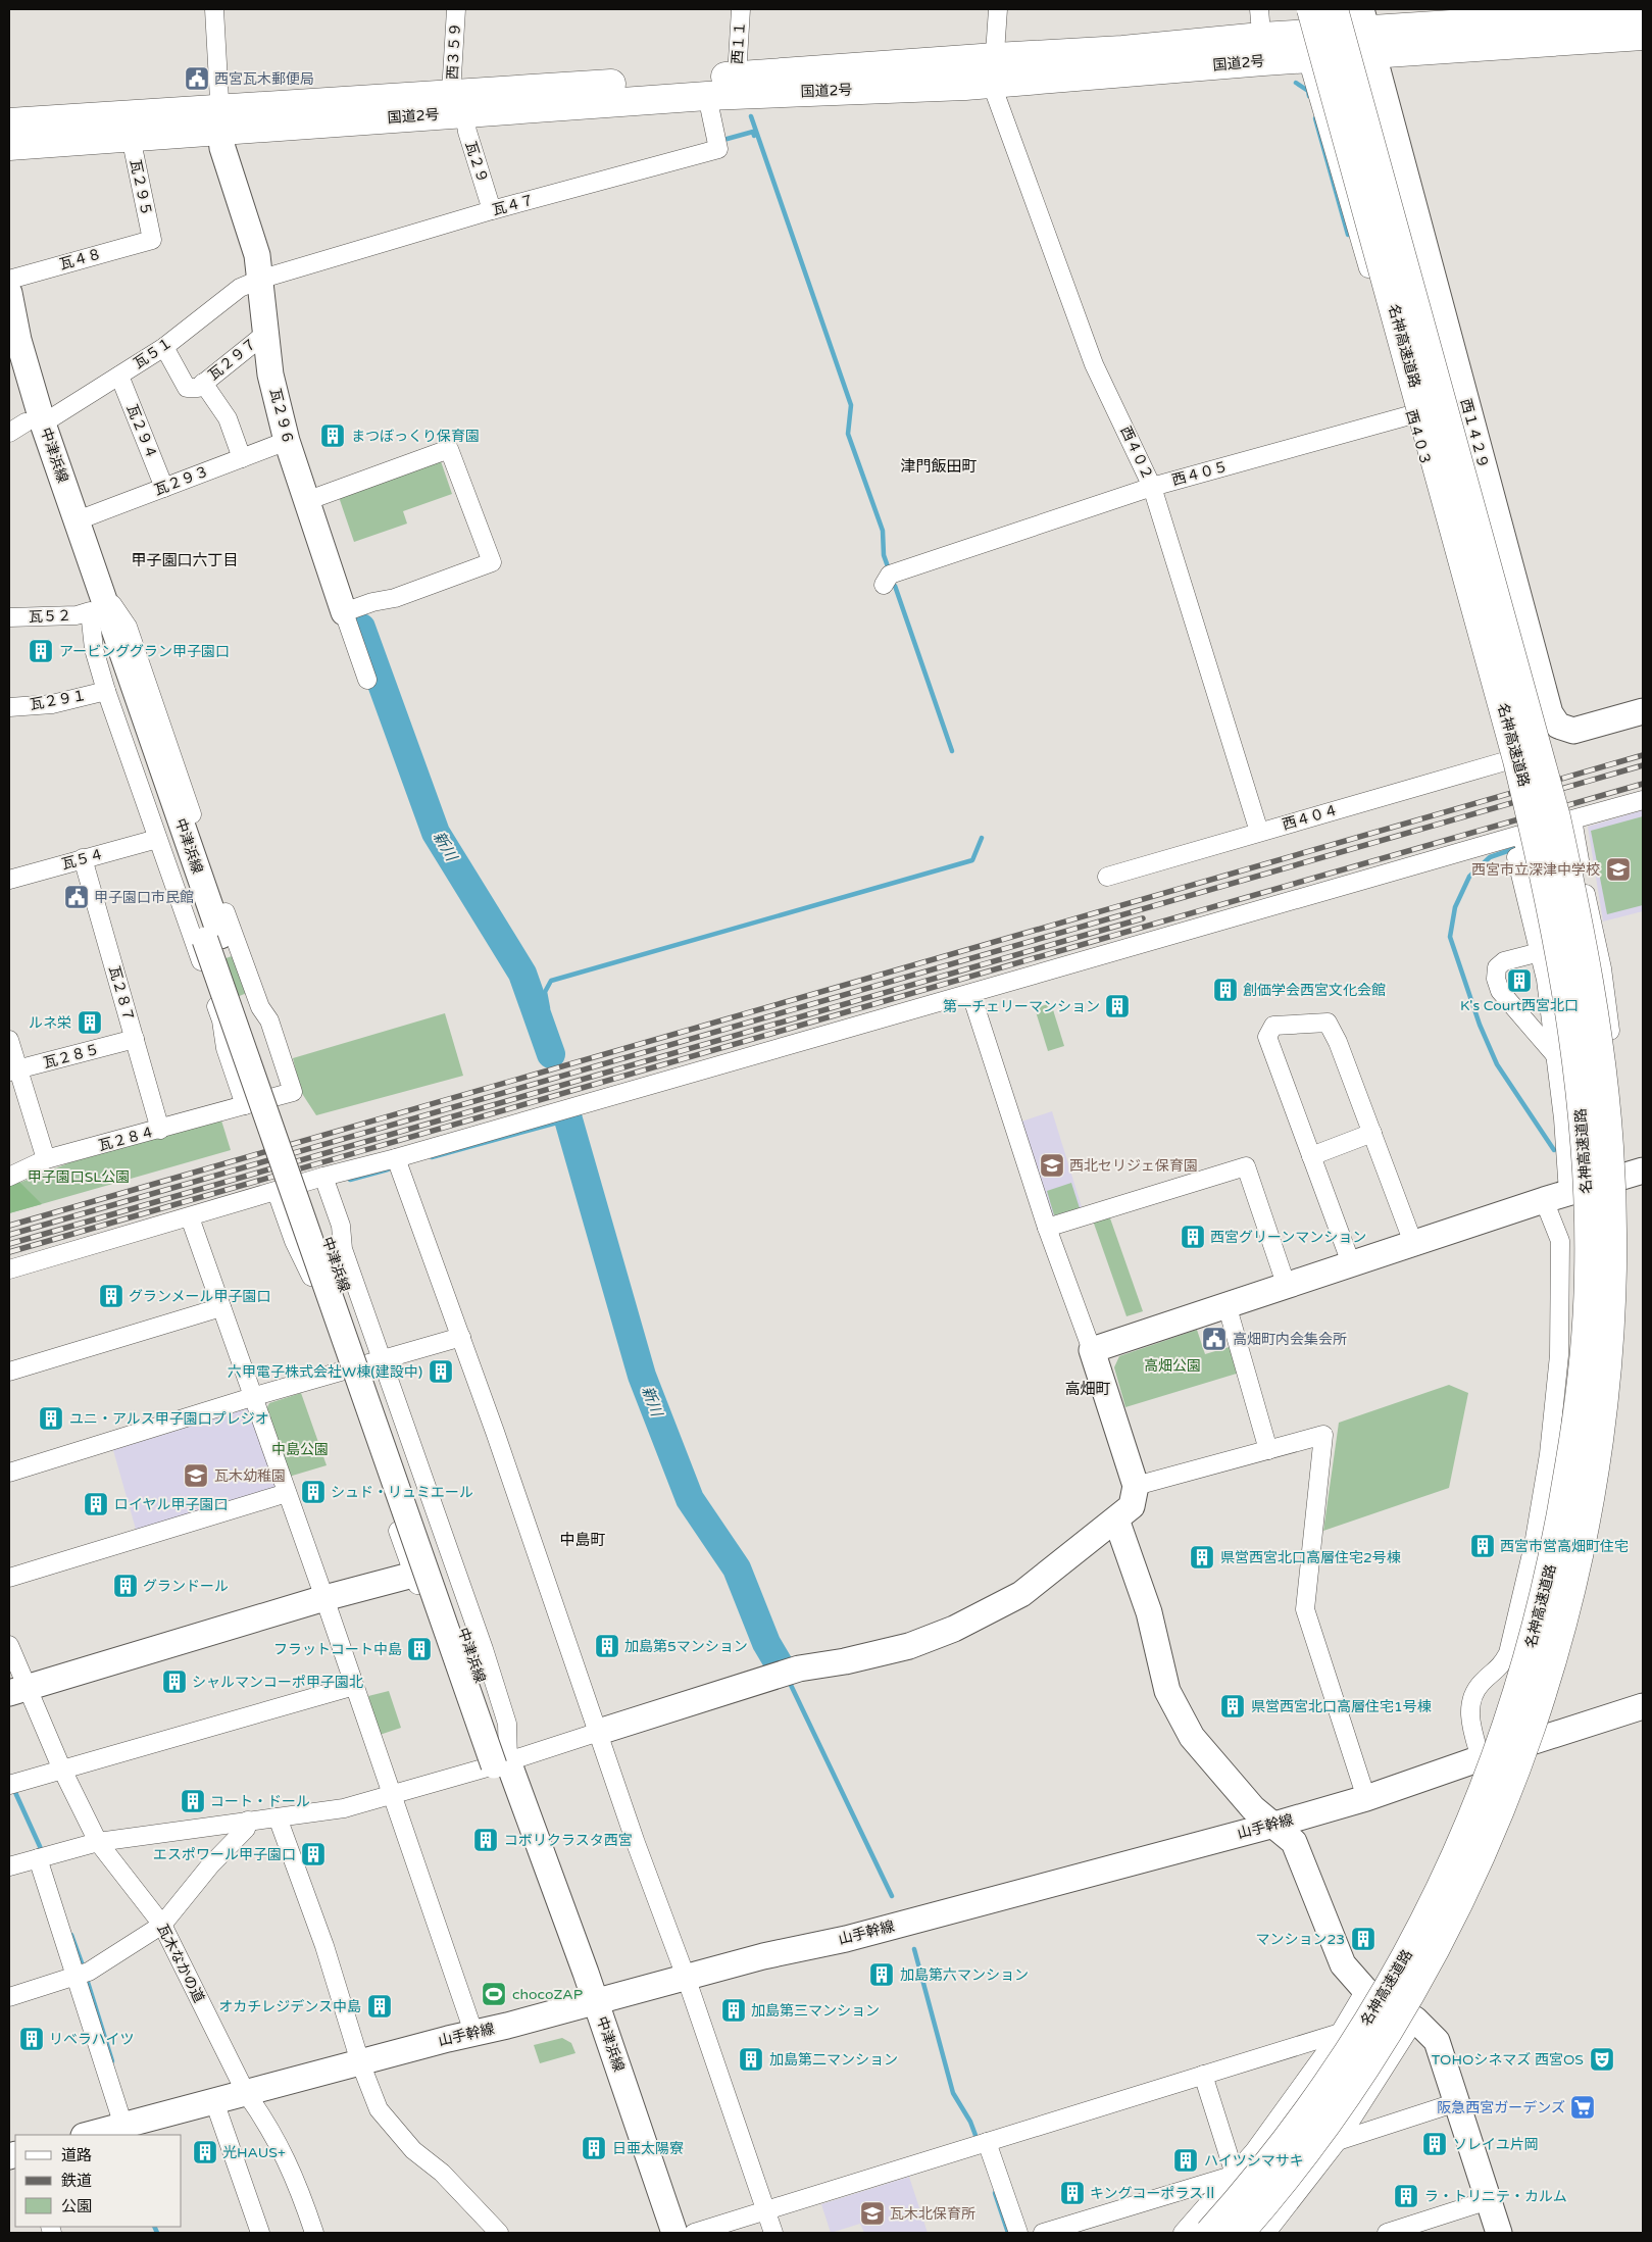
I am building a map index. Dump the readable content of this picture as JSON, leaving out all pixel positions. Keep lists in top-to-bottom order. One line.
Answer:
{"streets":{"highway":["国道2号","名神高速道路"],"street":["西１１","西３５９","瓦２９","瓦２９５","瓦４７","瓦４８","瓦５１","瓦２９７","瓦２９６","瓦２９４","西１４２９","西４０３","西４０２","中津浜線","西４０５","瓦２９３","瓦５２","瓦２９１","西４０４","瓦５４","瓦２８７","瓦２８５","瓦２８４","山手幹線","瓦木なかの道"]},"crossings":[["西１１","国道2号"],["西３５９","国道2号"],["西３５９","瓦２９"],["国道2号","瓦２９"],["国道2号","瓦２９５"],["国道2号","瓦４７"],["国道2号","瓦２９６"],["国道2号","西１４２９"],["国道2号","西４０３"],["国道2号","西４０２"],["瓦２９","瓦４７"],["瓦２９５","瓦４８"],["瓦４７","瓦５１"],["瓦４７","瓦２９６"],["瓦５１","瓦２９７"],["瓦５１","瓦２９６"],["瓦５１","瓦２９４"],["瓦５１","中津浜線"],["瓦２９７","瓦２９６"],["瓦２９６","瓦２９３"],["瓦２９４","瓦２９３"],["西１４２９","西４０５"],["西４０３","西４０５"],["西４０３","西４０４"],["西４０２","西４０５"],["西４０２","西４０４"],["中津浜線","瓦２９３"],["中津浜線","瓦５２"],["中津浜線","瓦２８４"],["中津浜線","山手幹線"],["瓦５４","瓦２８７"],["瓦２８７","瓦２８５"],["瓦２８７","瓦２８４"],["山手幹線","瓦木なかの道"]],"districts":["津門飯田町","甲子園口六丁目","高畑町","中島町"],"water":["新川"],"parks":["甲子園口SL公園","高畑公園","中島公園"],"places":{"public building":["西宮瓦木郵便局","甲子園口市民館","高畑町内会集会所"],"building":["まつぼっくり保育園","アービンググラン甲子園口","K's Court西宮北口","創価学会西宮文化会館","第一チェリーマンション","ルネ栄","西宮グリーンマンション","グランメール甲子園口","六甲電子株式会社W棟(建設中)","ユニ・アルス甲子園口プレジオ","シュド・リュミエール","ロイヤル甲子園口","西宮市営高畑町住宅","県営西宮北口高層住宅2号棟","グランドール","加島第5マンション","フラットコート中島","シャルマンコーポ甲子園北","県営西宮北口高層住宅1号棟","コート・ドール","コボリクラスタ西宮","エスポワール甲子園口","マンション23","加島第六マンション","オカチレジデンス中島","加島第三マンション","リベラハイツ","加島第二マンション","ソレイユ片岡","日亜太陽寮","光HAUS+","ハイツシマサキ","キングコーポラスⅡ","ラ・トリニテ・カルム"],"school or university":["西宮市立深津中学校","西北セリジェ保育園","瓦木幼稚園","瓦木北保育所"],"sports":["chocoZAP"],"theatre":["TOHOシネマズ 西宮OS"],"supermarket":["阪急西宮ガーデンズ"]},"legend":["道路","鉄道","公園"]}
